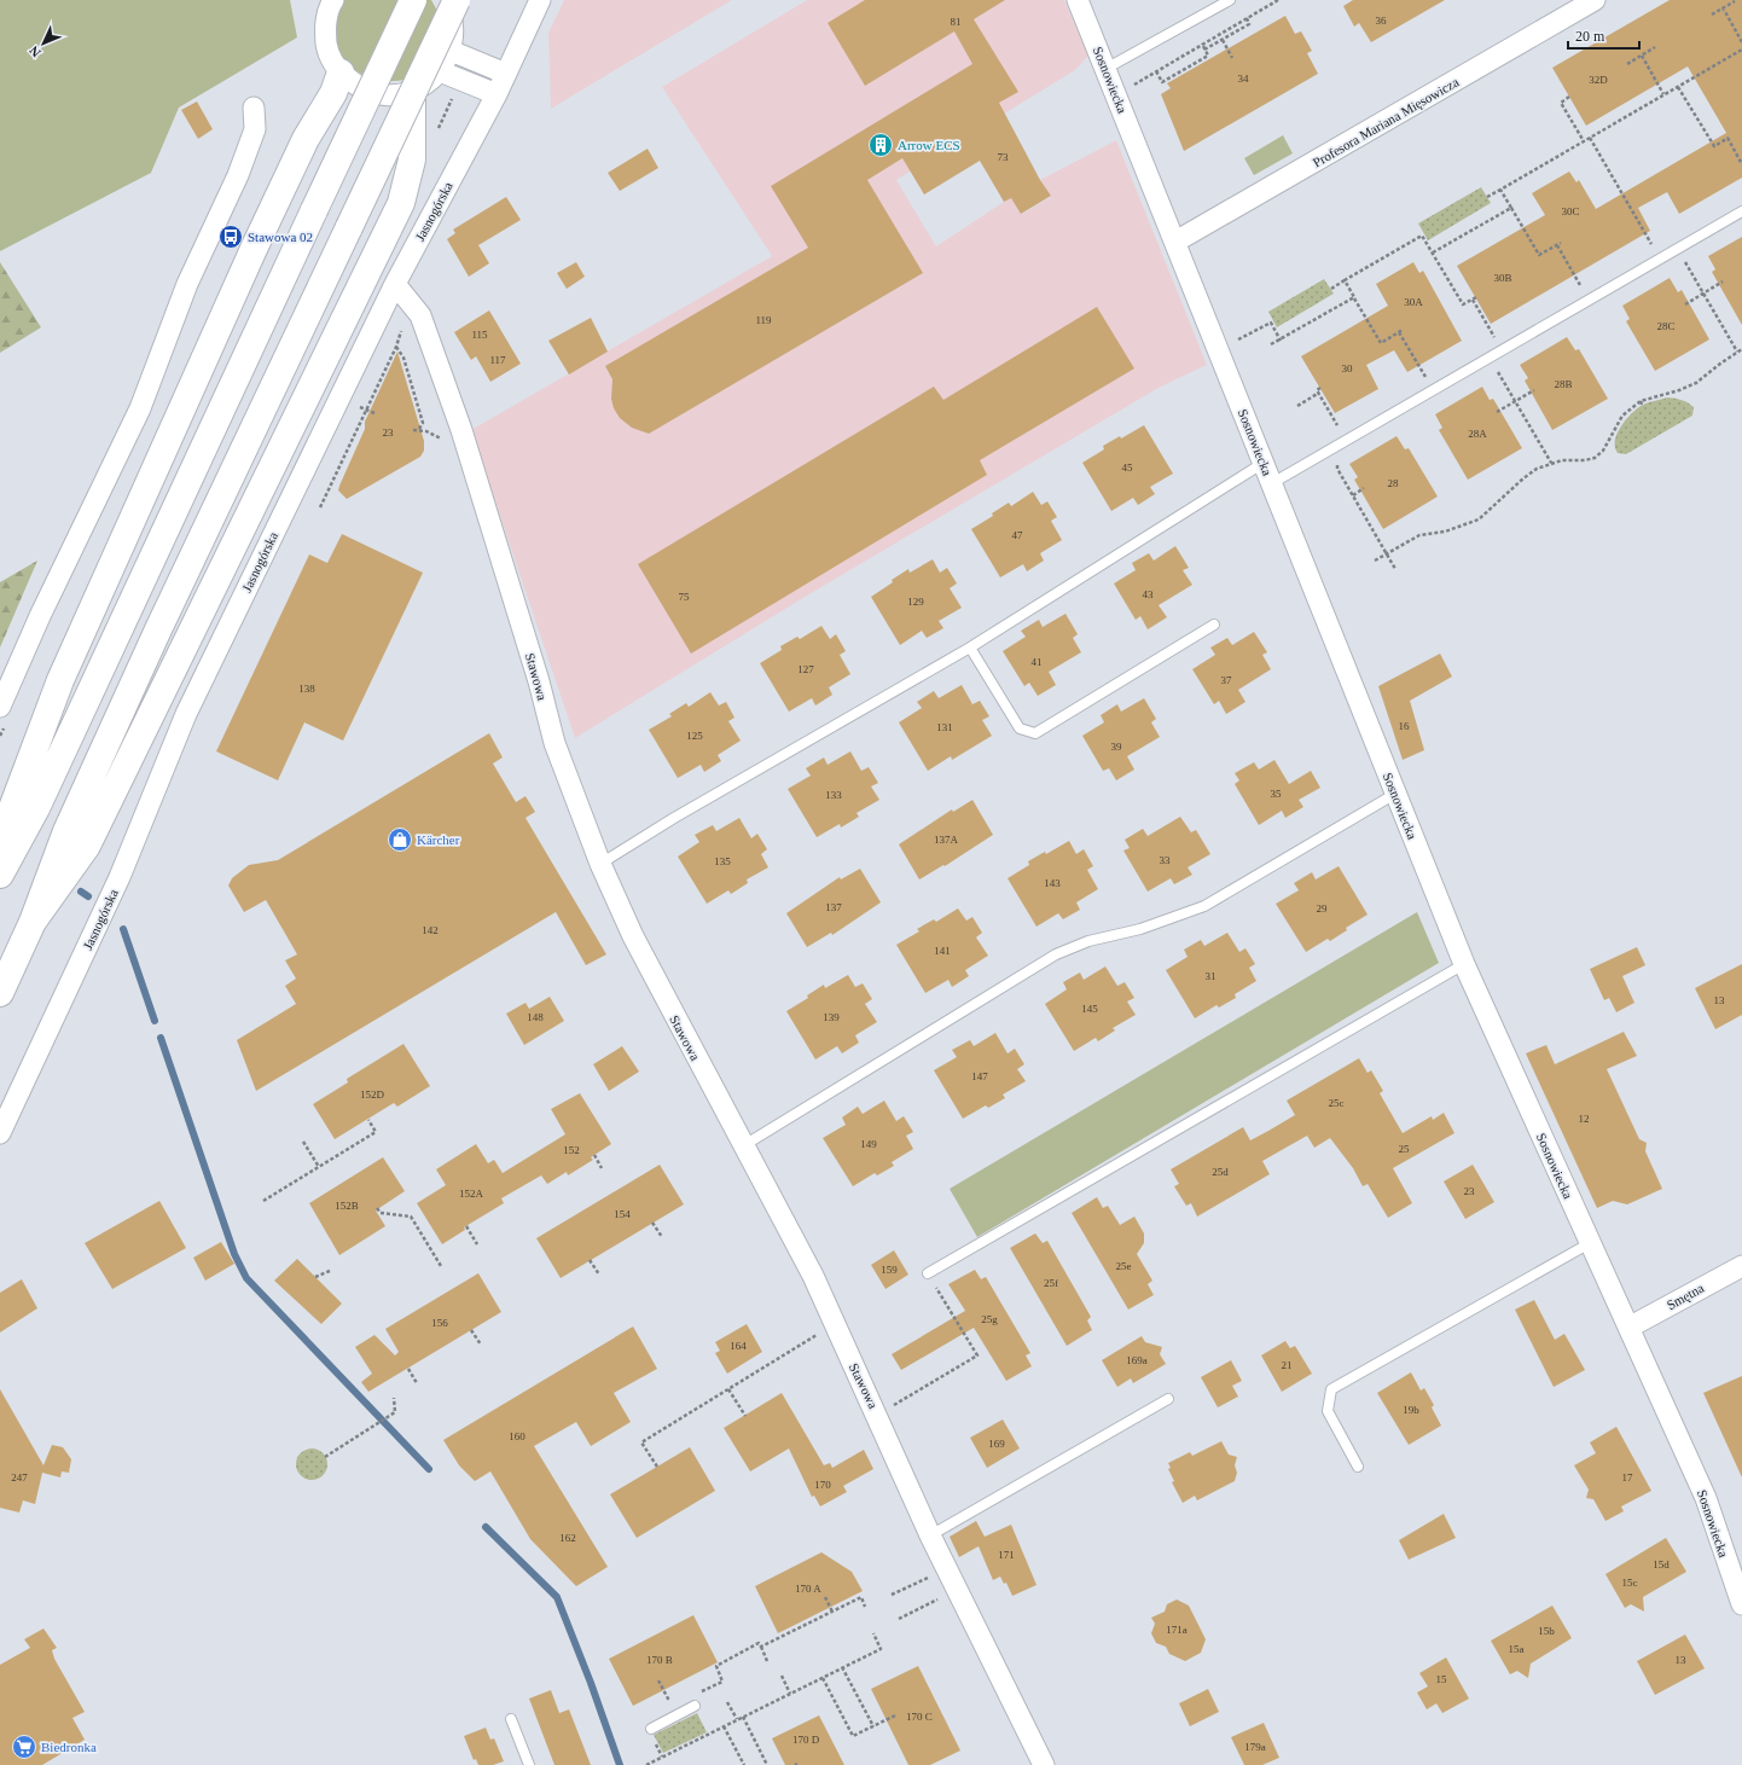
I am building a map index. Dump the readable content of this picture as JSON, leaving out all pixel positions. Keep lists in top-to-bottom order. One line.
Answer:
{"streets":{"street":["Sosnowiecka","Profesora Mariana Mięsowicza","Jasnogórska","Stawowa","Smętna"]},"crossings":[["Sosnowiecka","Profesora Mariana Mięsowicza"],["Sosnowiecka","Smętna"],["Jasnogórska","Stawowa"]],"places":{"building":["Arrow ECS"],"bus stop":["Stawowa 02"],"shop":["Kärcher"],"supermarket":["Biedronka"]},"house_numbers":["36","81","34","32D","73","30C","30B","30A","119","28C","115","117","30","28B","23","28A","45","28","47","43","75","129","41","127","37","138","16","131","125","39","35","133","137A","33","135","143","137","29","142","141","31","13","145","148","139","147","152D","25c","12","149","25","152","25d","23","152A","152B","154","25e","159","25f","25g","156","164","169a","21","19b","160","169","247","17","170","162","171","15d","15c","170 A","171a","15b","15a","170 B","13","15","170 C","170 D","179a"],"scale_bar":"20 m","north":"bottom left"}
